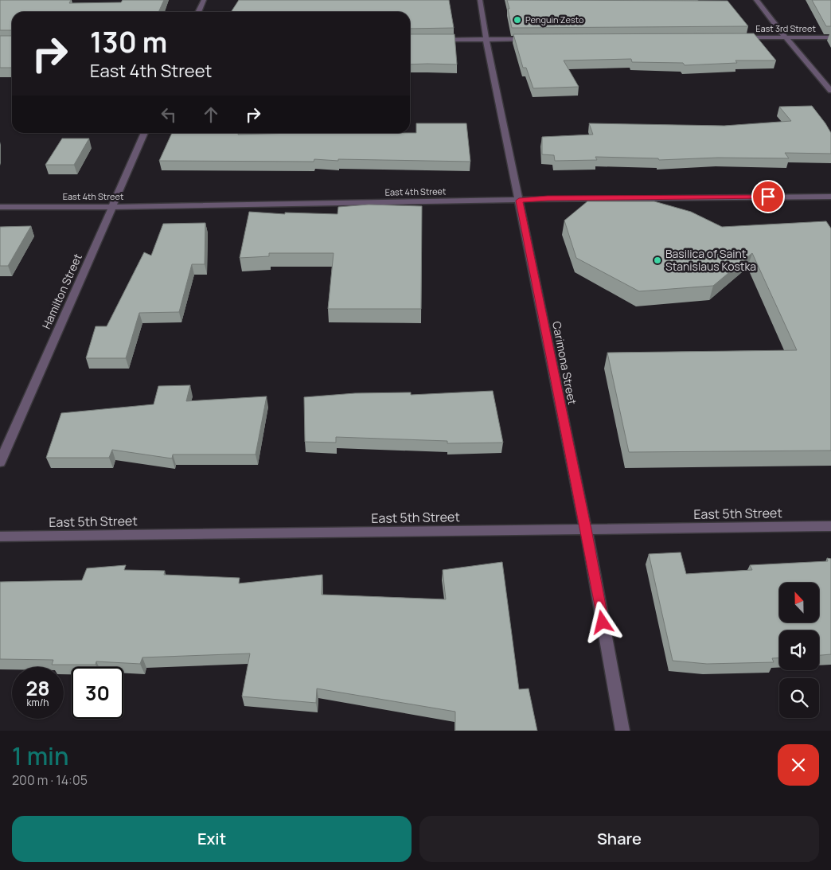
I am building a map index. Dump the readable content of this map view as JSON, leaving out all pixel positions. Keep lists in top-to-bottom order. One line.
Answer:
{"streets":{"street":["East 3rd Street","East 4th Street","Hamilton Street","Carimona Street","East 5th Street"]},"crossings":[["East 4th Street","Hamilton Street"],["East 4th Street","Carimona Street"],["Carimona Street","East 5th Street"]],"places":["Penguin Zesto","Basilica of Saint Stanislaus Kostka"],"north":"top","page":{"turn":["130 m","East 4th Street"],"speed":"28 km/h","limit":"30","heading":["1 min","200 m · 14:05"],"buttons":["Exit","Share"]}}
